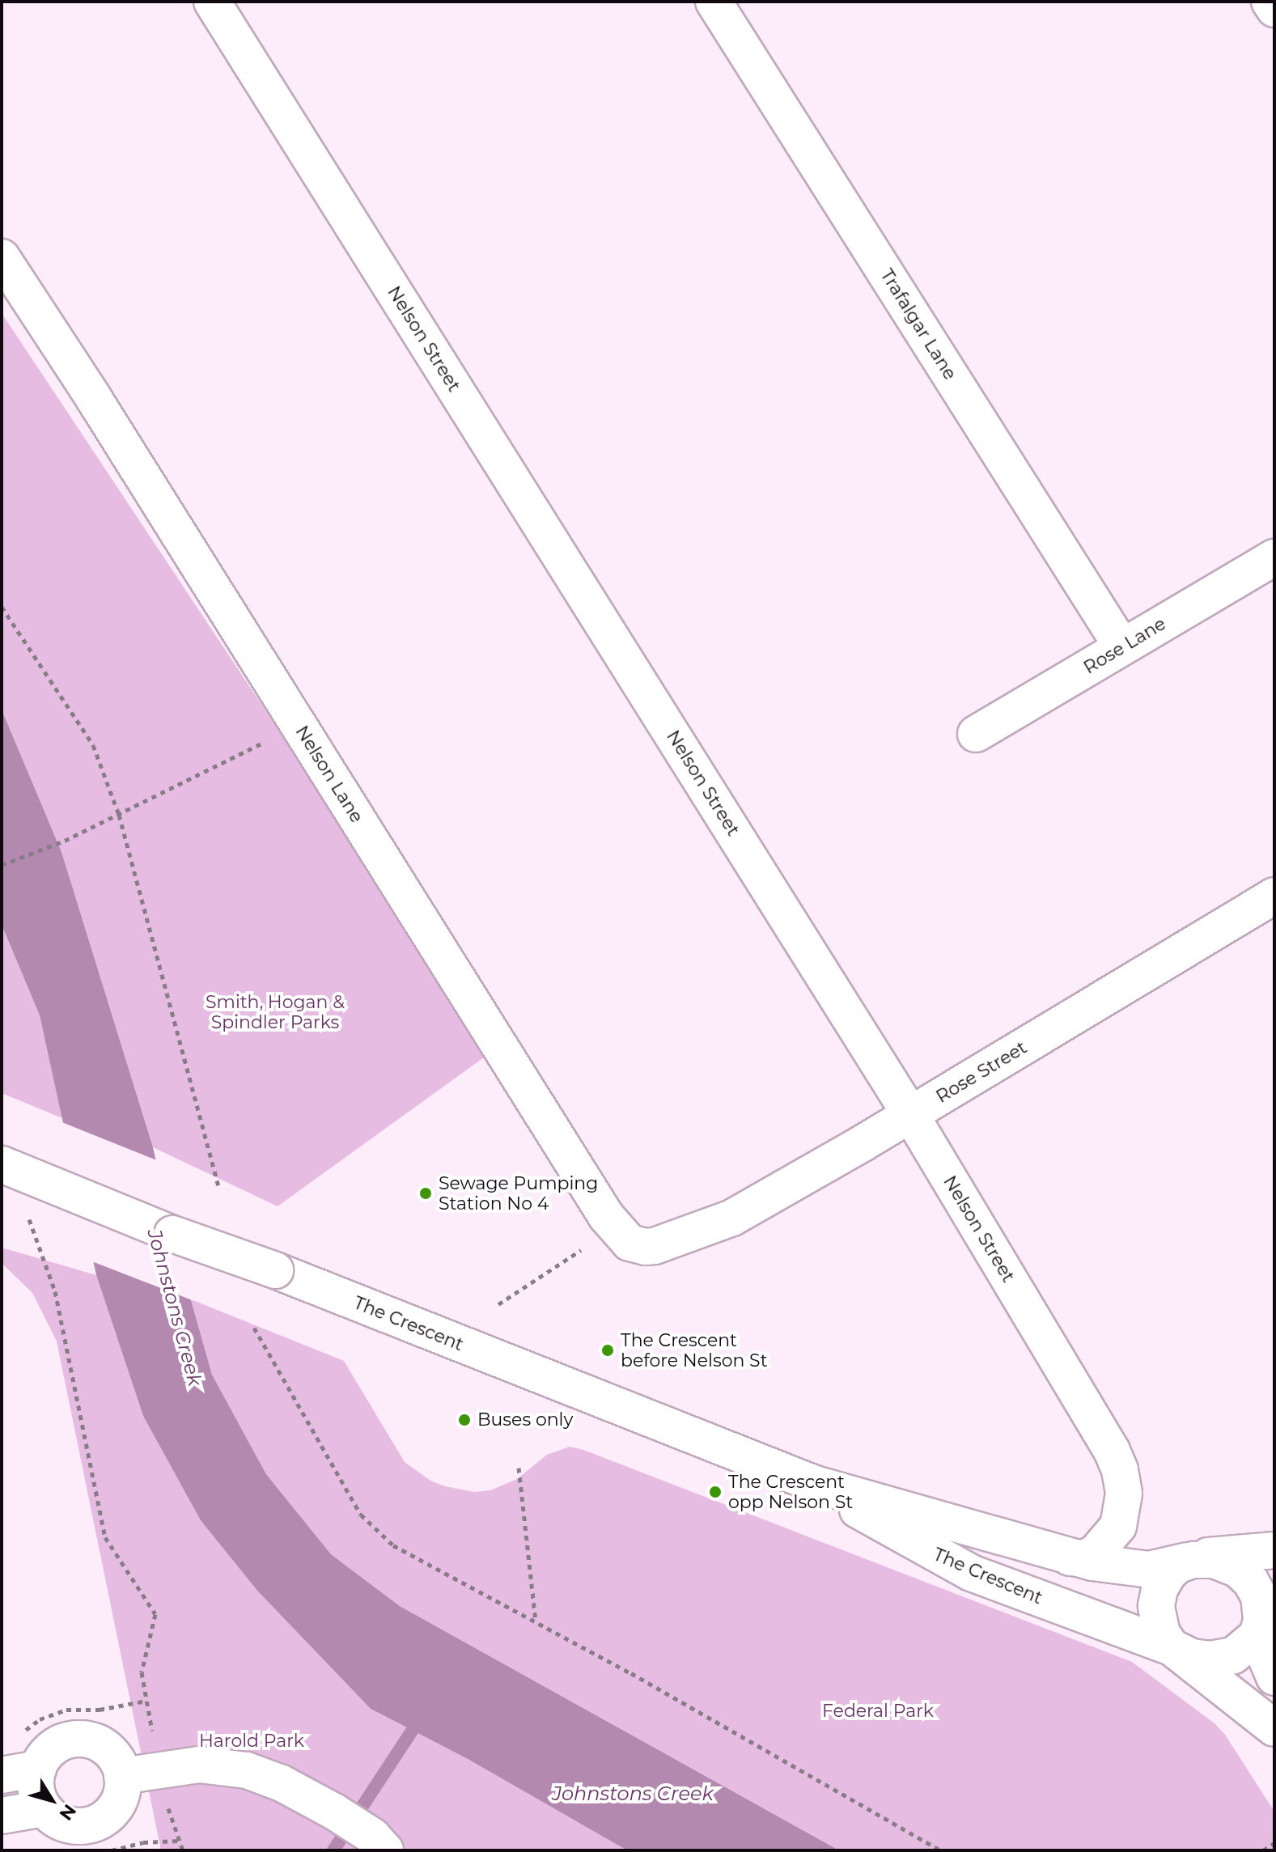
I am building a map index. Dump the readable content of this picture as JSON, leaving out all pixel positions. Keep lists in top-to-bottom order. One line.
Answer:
{"streets":{"street":["Trafalgar Lane","Nelson Street","Rose Lane","Nelson Lane","Rose Street","The Crescent"]},"crossings":[["Trafalgar Lane","Rose Lane"],["Nelson Street","Rose Street"],["Nelson Street","The Crescent"],["Nelson Lane","Rose Street"]],"water":["Johnstons Creek"],"parks":["Smith, Hogan & Spindler Parks","Federal Park","Harold Park"],"places":["Sewage Pumping Station No 4","The Crescent before Nelson St","Buses only","The Crescent opp Nelson St"],"north":"bottom right"}
